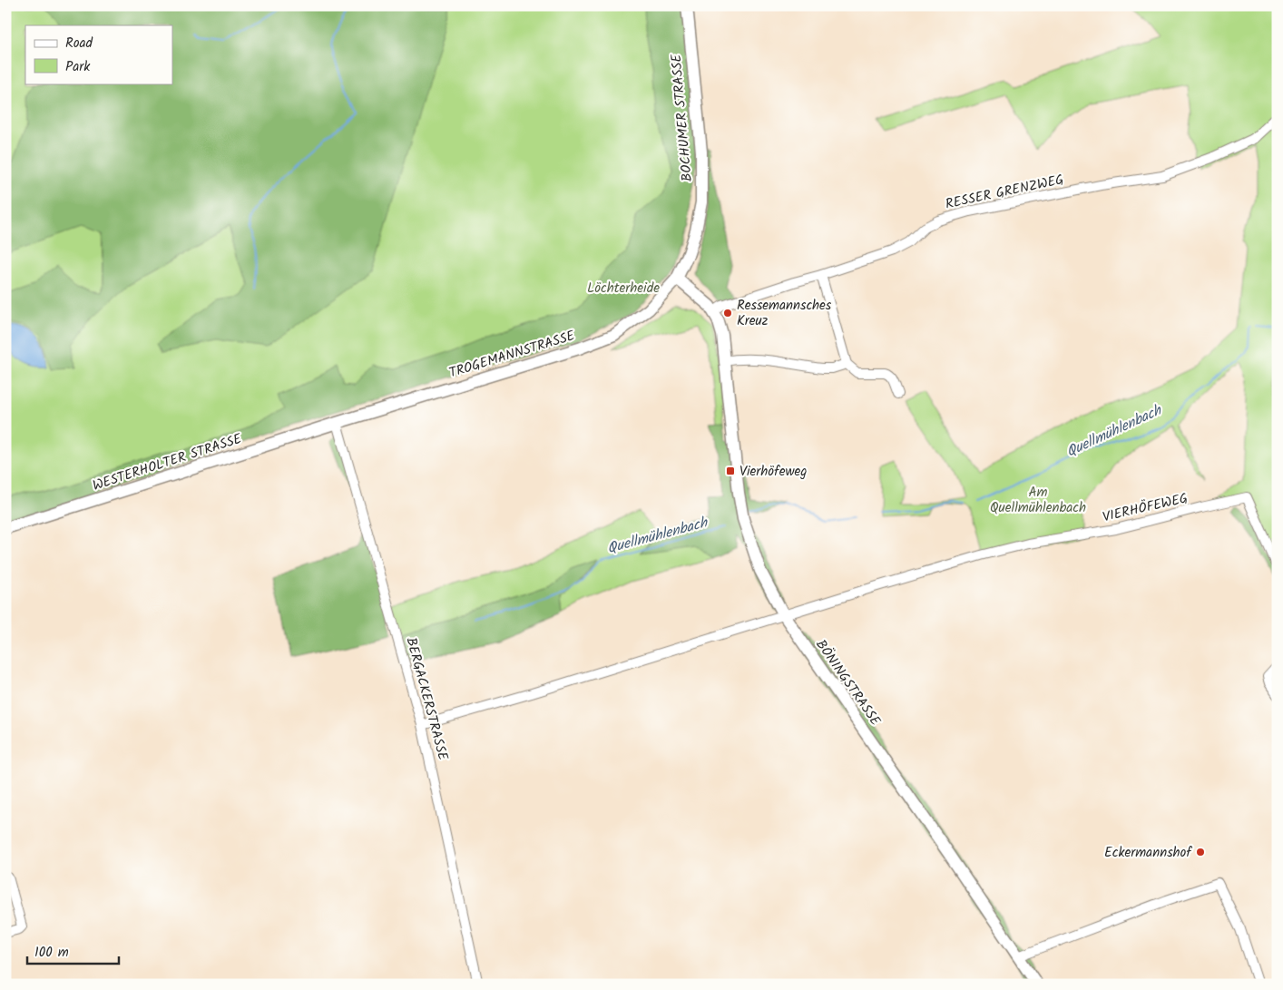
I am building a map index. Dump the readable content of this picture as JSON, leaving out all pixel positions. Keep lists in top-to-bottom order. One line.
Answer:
{"streets":{"main road":["BOCHUMER STRASSE","TROGEMANNSTRASSE","WESTERHOLTER STRASSE","BÖNINGSTRASSE"],"street":["RESSER GRENZWEG","VIERHÖFEWEG","BERGACKERSTRASSE"]},"crossings":[["BOCHUMER STRASSE","TROGEMANNSTRASSE"],["BOCHUMER STRASSE","BÖNINGSTRASSE"],["RESSER GRENZWEG","BÖNINGSTRASSE"],["TROGEMANNSTRASSE","WESTERHOLTER STRASSE"],["TROGEMANNSTRASSE","BÖNINGSTRASSE"],["TROGEMANNSTRASSE","BERGACKERSTRASSE"],["WESTERHOLTER STRASSE","BERGACKERSTRASSE"],["VIERHÖFEWEG","BÖNINGSTRASSE"],["VIERHÖFEWEG","BERGACKERSTRASSE"]],"water":["Quellmühlenbach"],"parks":["Löchterheide","Am Quellmühlenbach"],"places":{"other":["Ressemannsches Kreuz","Eckermannshof"],"transit":["Vierhöfeweg"]},"legend":["Road","Park"],"scale_bar":"100 m"}
